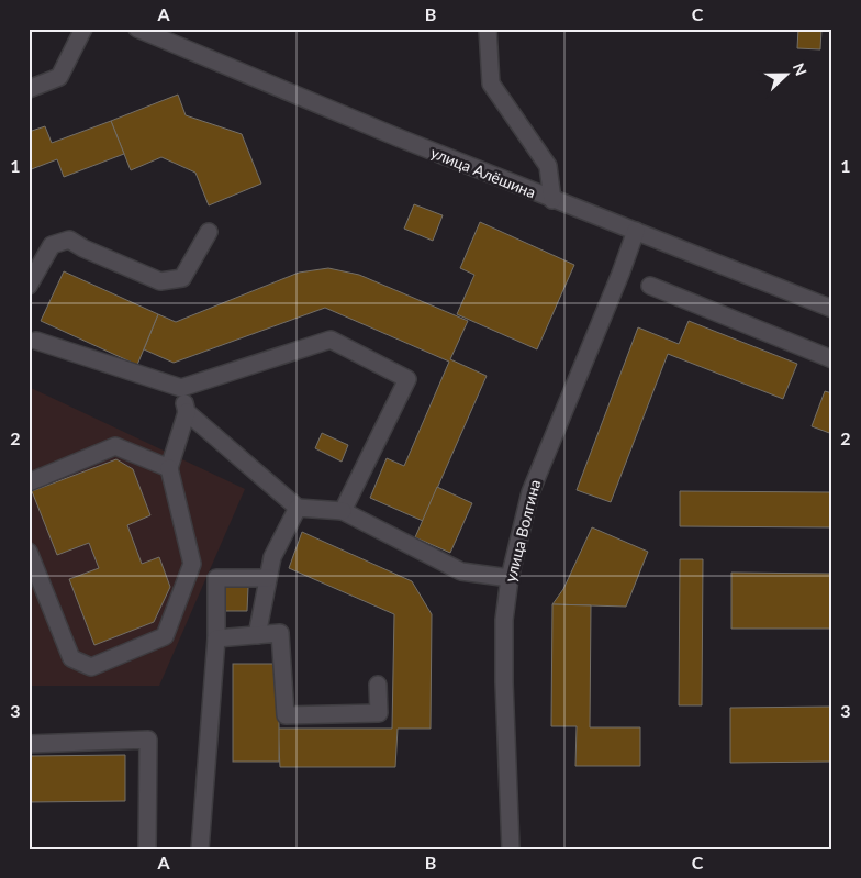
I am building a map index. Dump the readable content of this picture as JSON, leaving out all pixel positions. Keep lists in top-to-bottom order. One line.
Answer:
{"streets":{"street":["улица Алёшина","улица Волгина"]},"crossings":[["улица Алёшина","улица Волгина"]],"north":"right","grid":{"columns":["A","B","C"],"rows":["1","2","3"]}}
